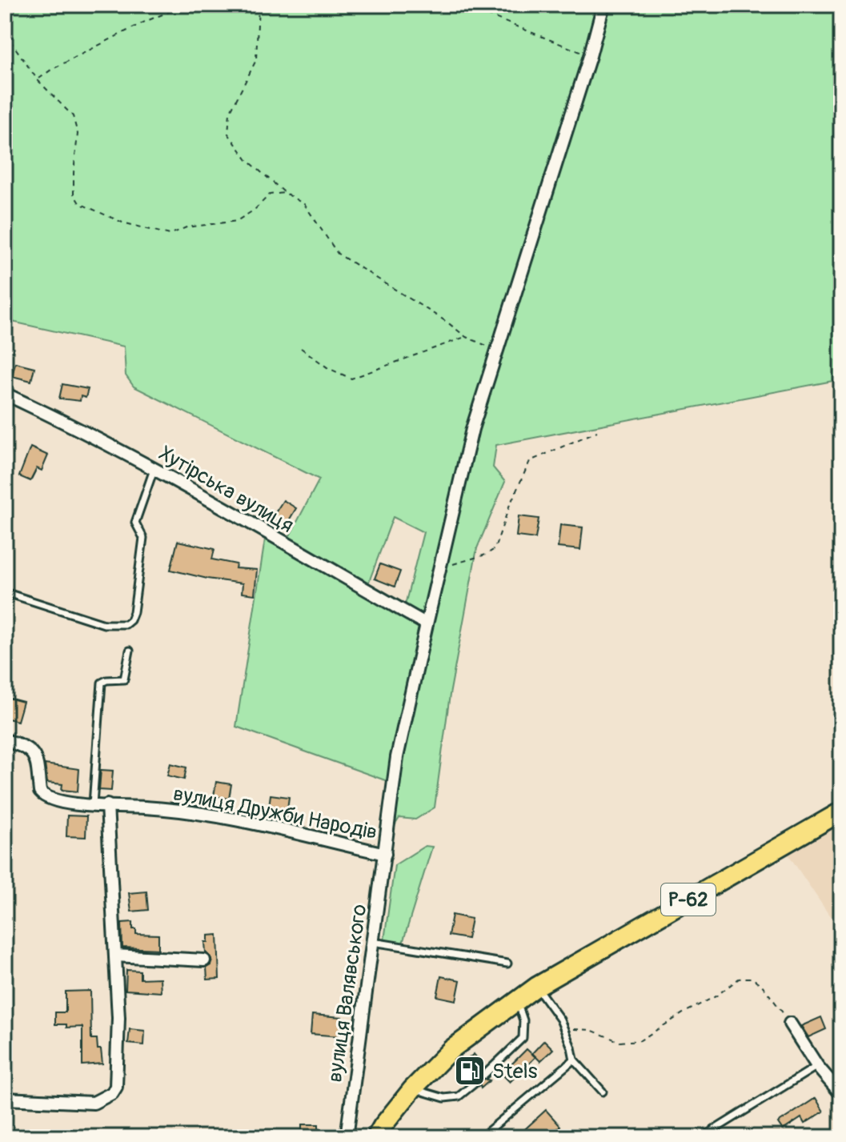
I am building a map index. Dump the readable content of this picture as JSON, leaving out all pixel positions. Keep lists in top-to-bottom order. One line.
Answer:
{"streets":{"main road":["Р-62"],"street":["Хутірська вулиця","вулиця Дружби Народів","вулиця Валявського"]},"crossings":[["Хутірська вулиця","вулиця Валявського"],["вулиця Дружби Народів","вулиця Валявського"]],"places":{"fuel station":["Stels"]}}
